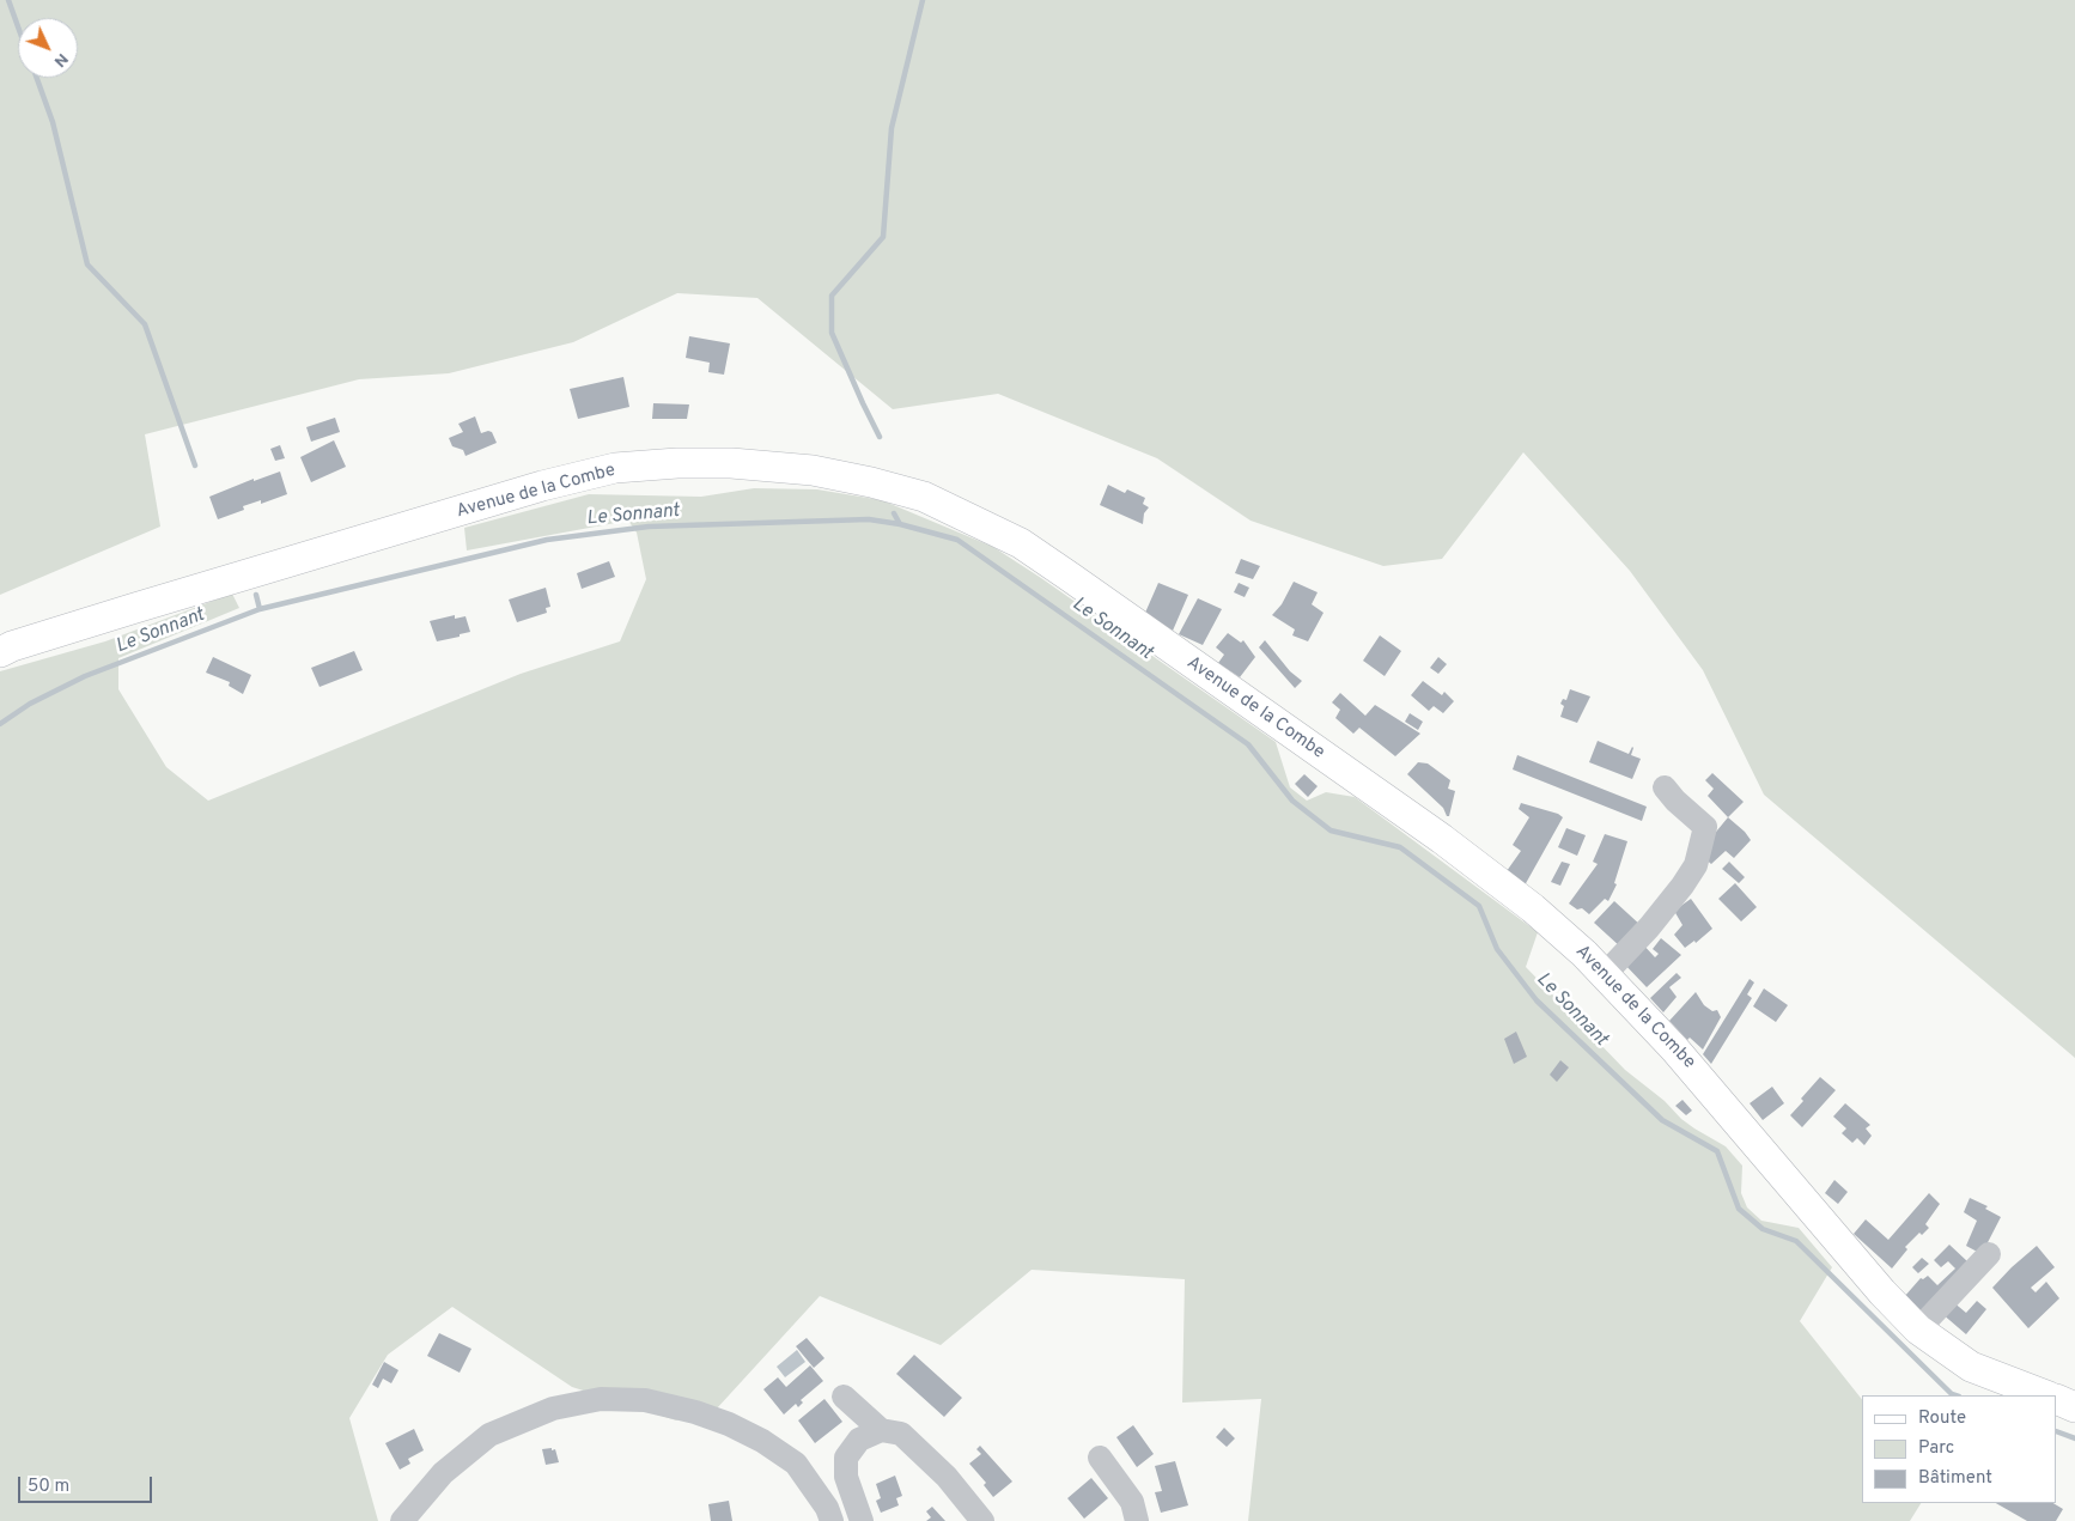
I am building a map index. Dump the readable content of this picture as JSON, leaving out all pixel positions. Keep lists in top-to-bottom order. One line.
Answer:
{"streets":{"main road":["Avenue de la Combe"]},"water":["Le Sonnant"],"legend":["Route","Parc","Bâtiment"],"scale_bar":"50 m","north":"bottom right"}
